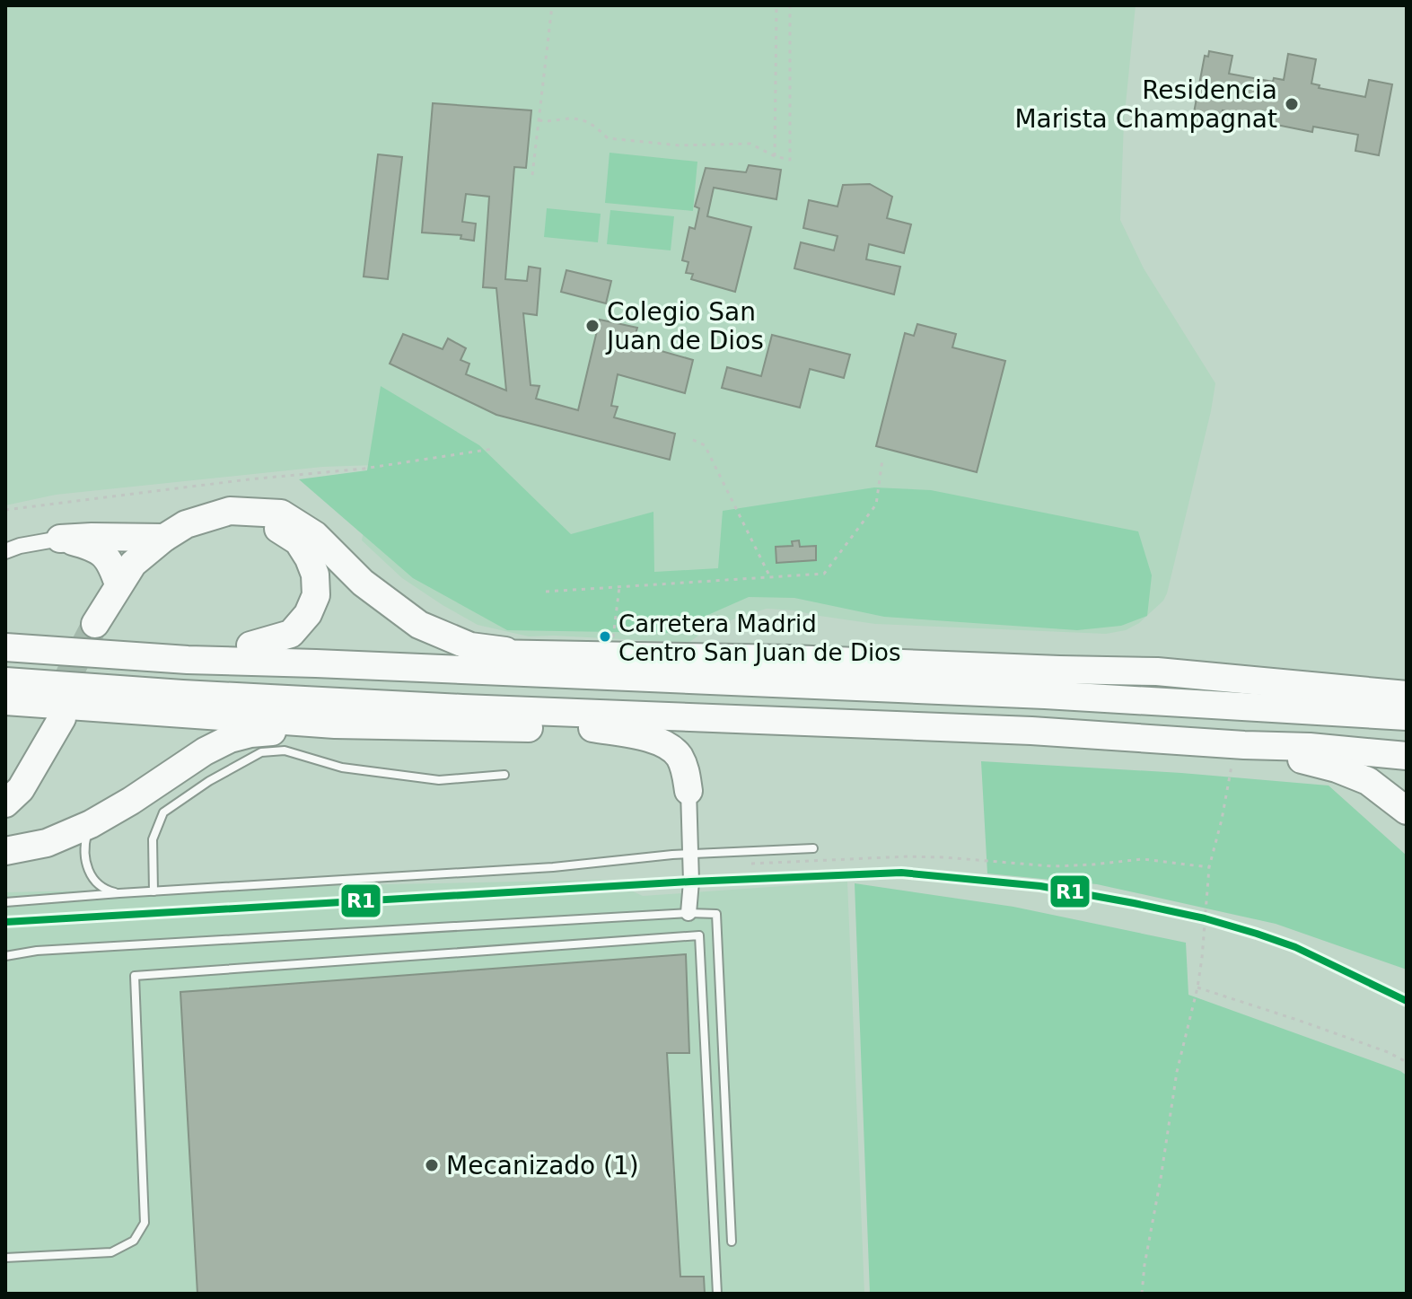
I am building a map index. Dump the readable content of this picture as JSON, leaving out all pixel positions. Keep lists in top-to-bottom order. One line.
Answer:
{"places":["Residencia Marista Champagnat","Colegio San Juan de Dios","Carretera Madrid Centro San Juan de Dios","Mecanizado (1)"],"lines":["transit line R1"]}
